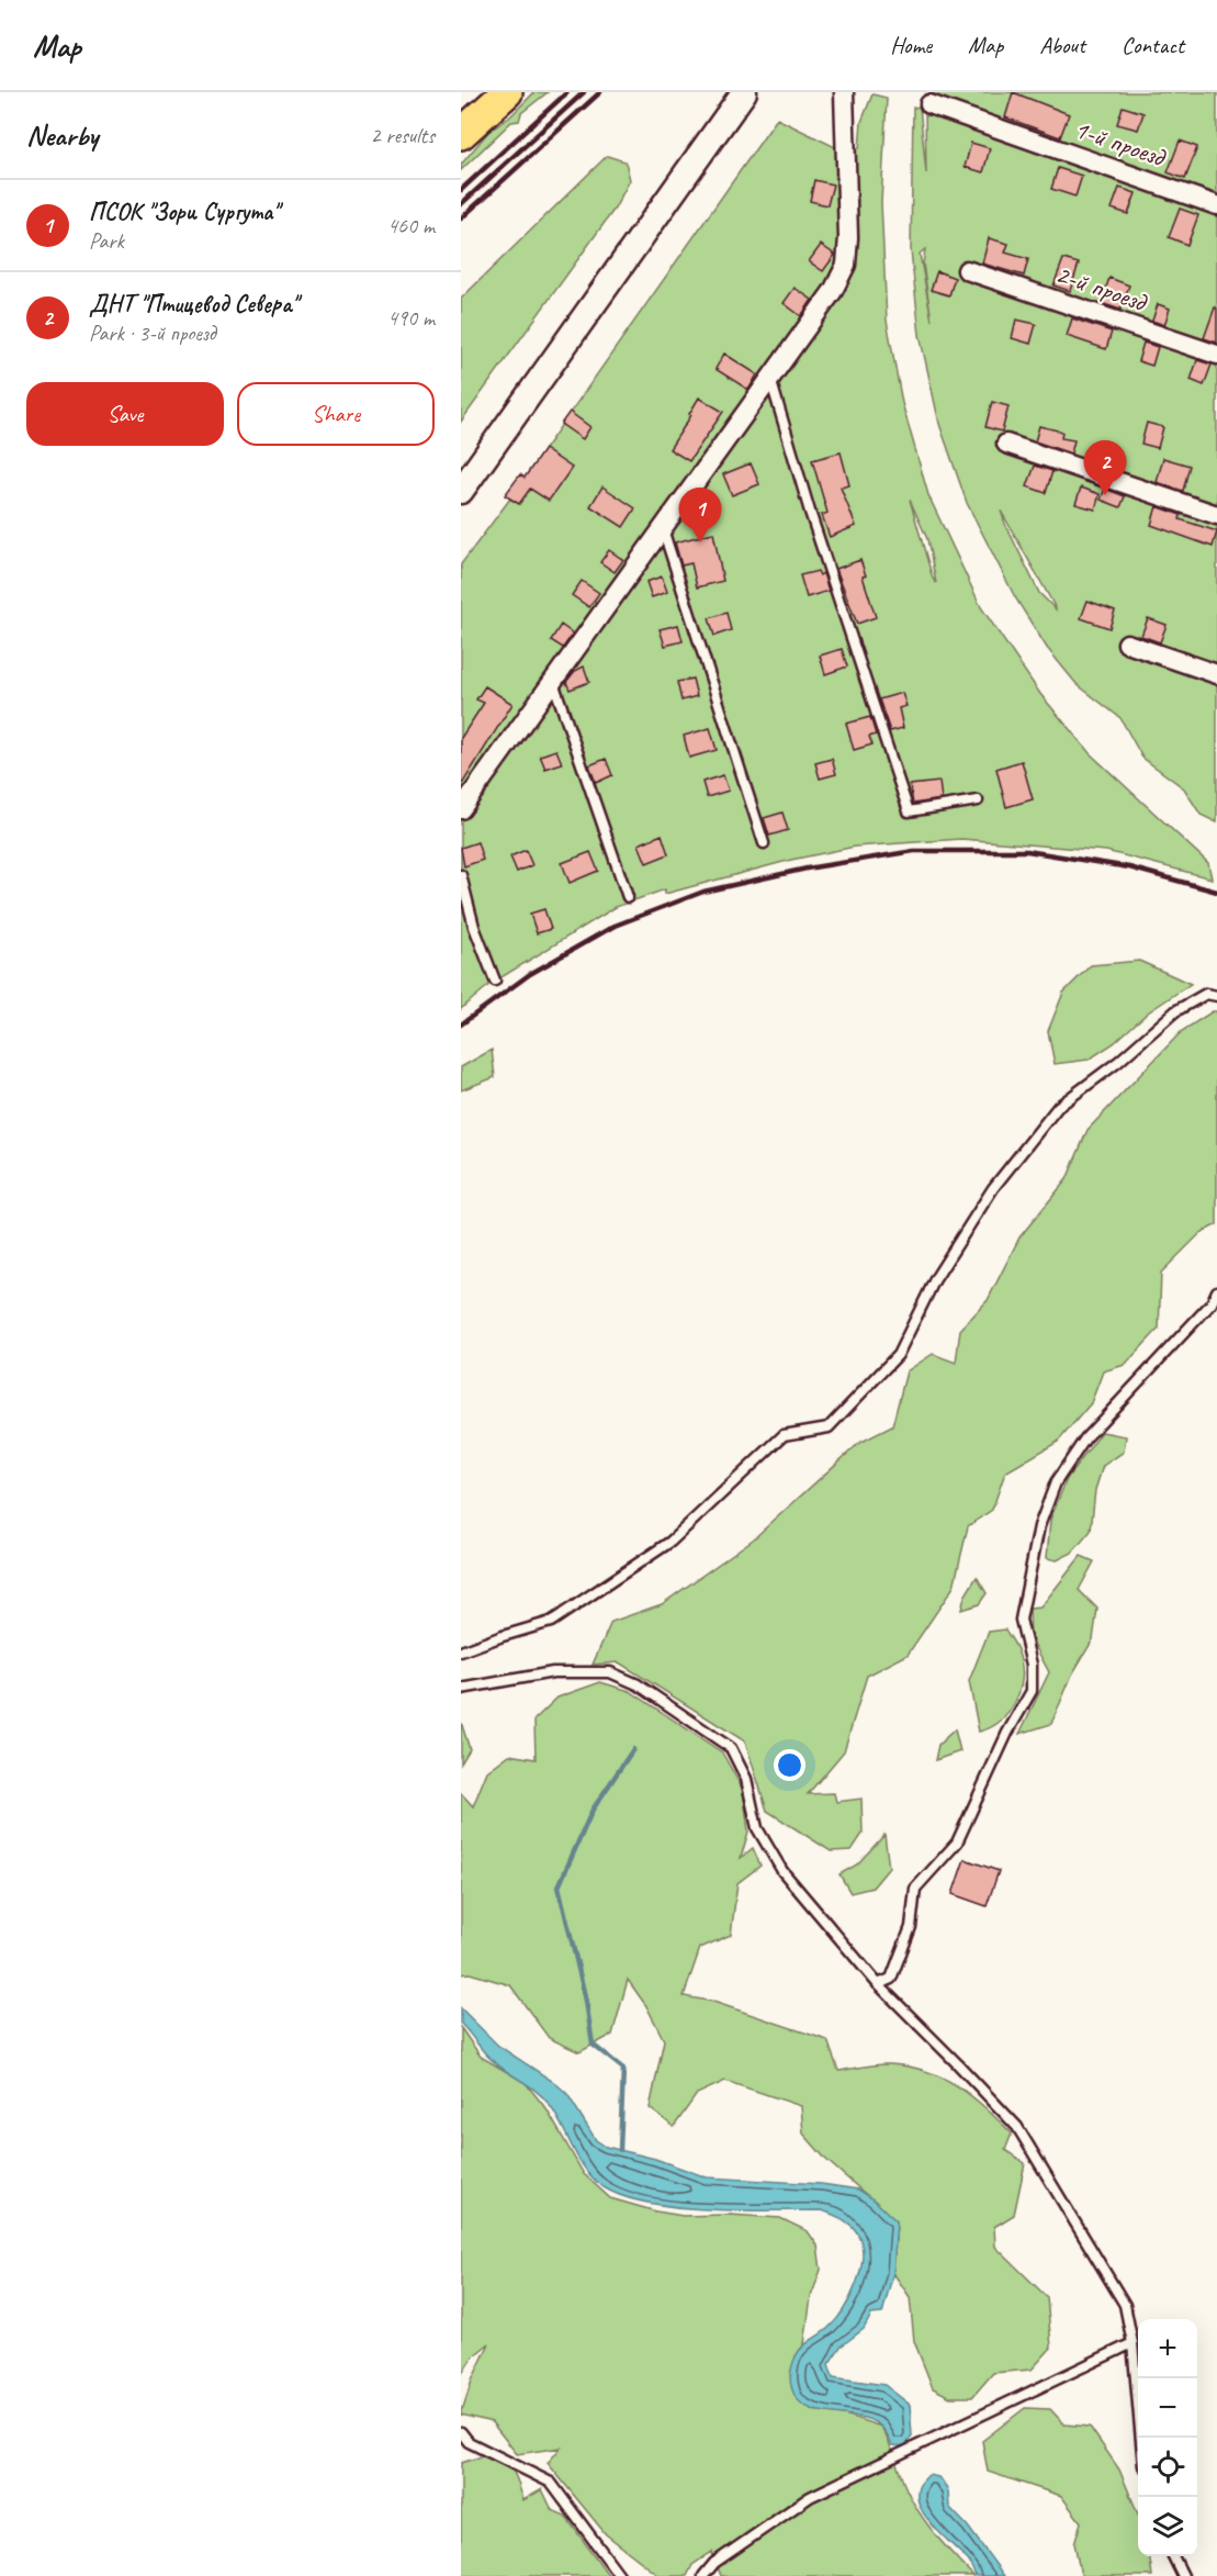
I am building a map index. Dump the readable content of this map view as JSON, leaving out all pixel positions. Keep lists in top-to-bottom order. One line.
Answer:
{"streets":{"street":["1-й проезд","2-й проезд"]},"page":{"header":"Map","nav":["Home","Map","About","Contact"],"heading":["Nearby","2 results"],"list":[{"mark":"1","name":"ПСОК \"Зори Сургута\"","note":"Park","value":"460 m"},{"mark":"2","name":"ДНТ \"Птицевод Севера\"","note":"Park · 3-й проезд","value":"490 m"}],"buttons":["Save","Share"],"pins":["2","1"],"map_buttons":["+","−"]}}
